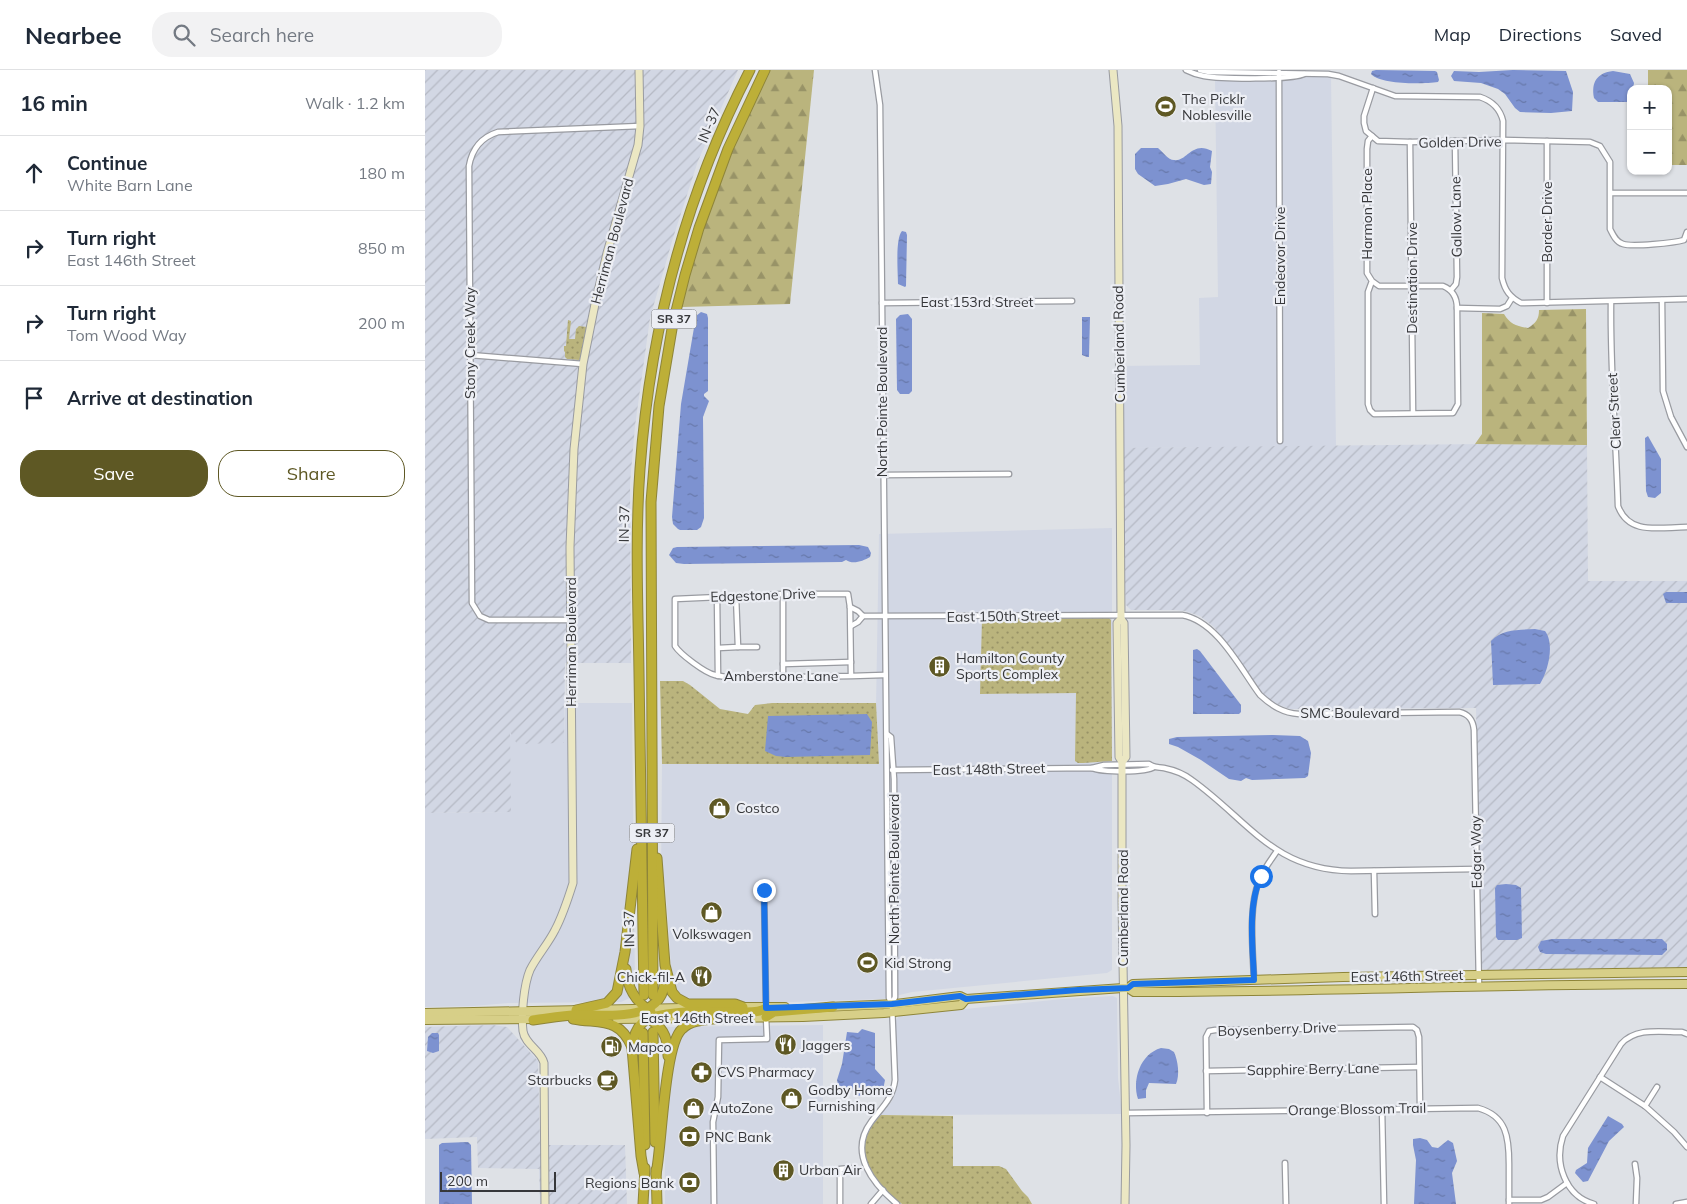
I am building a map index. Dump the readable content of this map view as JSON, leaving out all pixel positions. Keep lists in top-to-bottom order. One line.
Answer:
{"streets":{"highway":["IN-37","SR 37"],"main road":["East 146th Street"],"street":["Golden Drive","Harmon Place","Gallow Lane","Border Drive","Herriman Boulevard","Endeavor Drive","Destination Drive","East 153rd Street","Stony Creek Way","Cumberland Road","North Pointe Boulevard","Clear Street","Edgestone Drive","East 150th Street","Amberstone Lane","SMC Boulevard","East 148th Street","Edgar Way","Boysenberry Drive","Sapphire Berry Lane","Orange Blossom Trail"]},"crossings":[["Golden Drive","Harmon Place"],["Golden Drive","Gallow Lane"],["Golden Drive","Border Drive"],["Golden Drive","Destination Drive"],["Harmon Place","Destination Drive"],["Herriman Boulevard","Stony Creek Way"],["Herriman Boulevard","East 146th Street"],["East 153rd Street","North Pointe Boulevard"],["Cumberland Road","East 150th Street"],["Cumberland Road","SMC Boulevard"],["Cumberland Road","East 148th Street"],["Cumberland Road","East 146th Street"],["Cumberland Road","Orange Blossom Trail"],["North Pointe Boulevard","East 150th Street"],["North Pointe Boulevard","Amberstone Lane"],["North Pointe Boulevard","East 148th Street"],["North Pointe Boulevard","East 146th Street"],["Edgestone Drive","Amberstone Lane"],["East 150th Street","SMC Boulevard"],["SMC Boulevard","Edgar Way"],["Edgar Way","East 146th Street"],["Boysenberry Drive","Sapphire Berry Lane"],["Boysenberry Drive","Orange Blossom Trail"]],"places":{"sports":["The Picklr Noblesville","Kid Strong"],"building":["Hamilton County Sports Complex","Urban Air"],"shop":["Costco","Volkswagen","Godby Home Furnishing","AutoZone"],"restaurant":["Chick-fil-A","Jaggers"],"fuel station":["Mapco"],"pharmacy":["CVS Pharmacy"],"cafe":["Starbucks"],"bank":["PNC Bank","Regions Bank"]},"scale_bar":"200 m","page":{"header":"Nearbee","search":"Search here","nav":["Map","Directions","Saved"],"heading":["16 min","Walk · 1.2 km"],"map_buttons":["+","−"],"list":[["Continue","White Barn Lane","180 m"],["Turn right","East 146th Street","850 m"],["Turn right","Tom Wood Way","200 m"],"Arrive at destination"],"buttons":["Save","Share"],"scale":"200 m"}}
